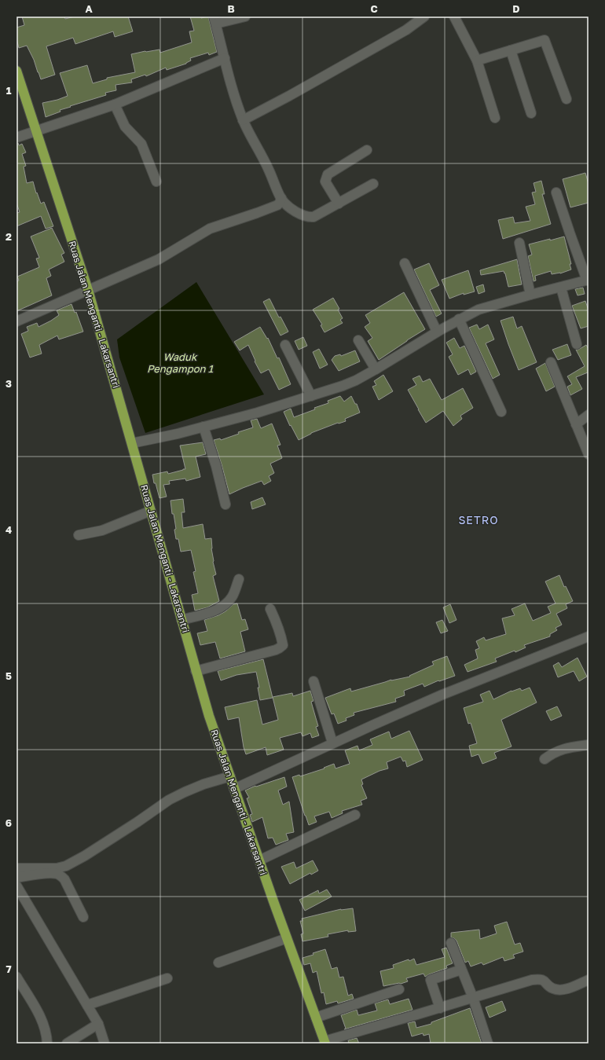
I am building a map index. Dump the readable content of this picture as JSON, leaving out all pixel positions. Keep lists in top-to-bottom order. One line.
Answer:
{"streets":{"main road":["Ruas Jalan Menganti - Lakarsantri"]},"districts":["SETRO"],"water":["Waduk Pengampon 1"],"grid":{"columns":["A","B","C","D"],"rows":["1","2","3","4","5","6","7"]}}
